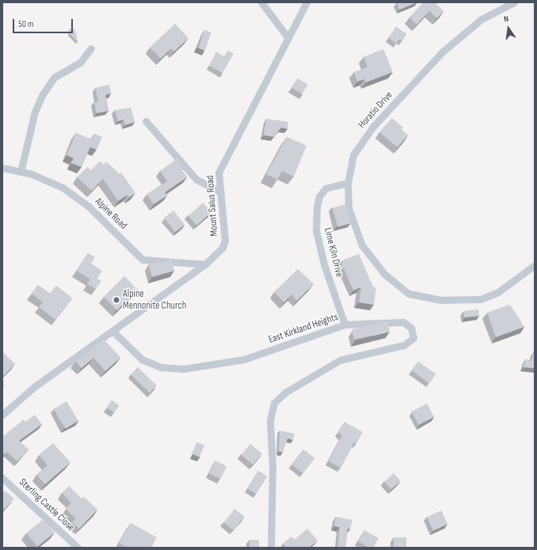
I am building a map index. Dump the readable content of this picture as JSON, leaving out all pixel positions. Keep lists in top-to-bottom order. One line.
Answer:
{"streets":{"street":["Horatio Drive","Mount Salus Road","Alpine Road","Lime Kiln Drive","East Kirkland Heights","Sterling Castle Close"]},"crossings":[["Horatio Drive","Lime Kiln Drive"],["Mount Salus Road","Alpine Road"],["Mount Salus Road","East Kirkland Heights"],["Lime Kiln Drive","East Kirkland Heights"]],"places":["Alpine Mennonite Church"],"scale_bar":"50 m","north":"top"}
